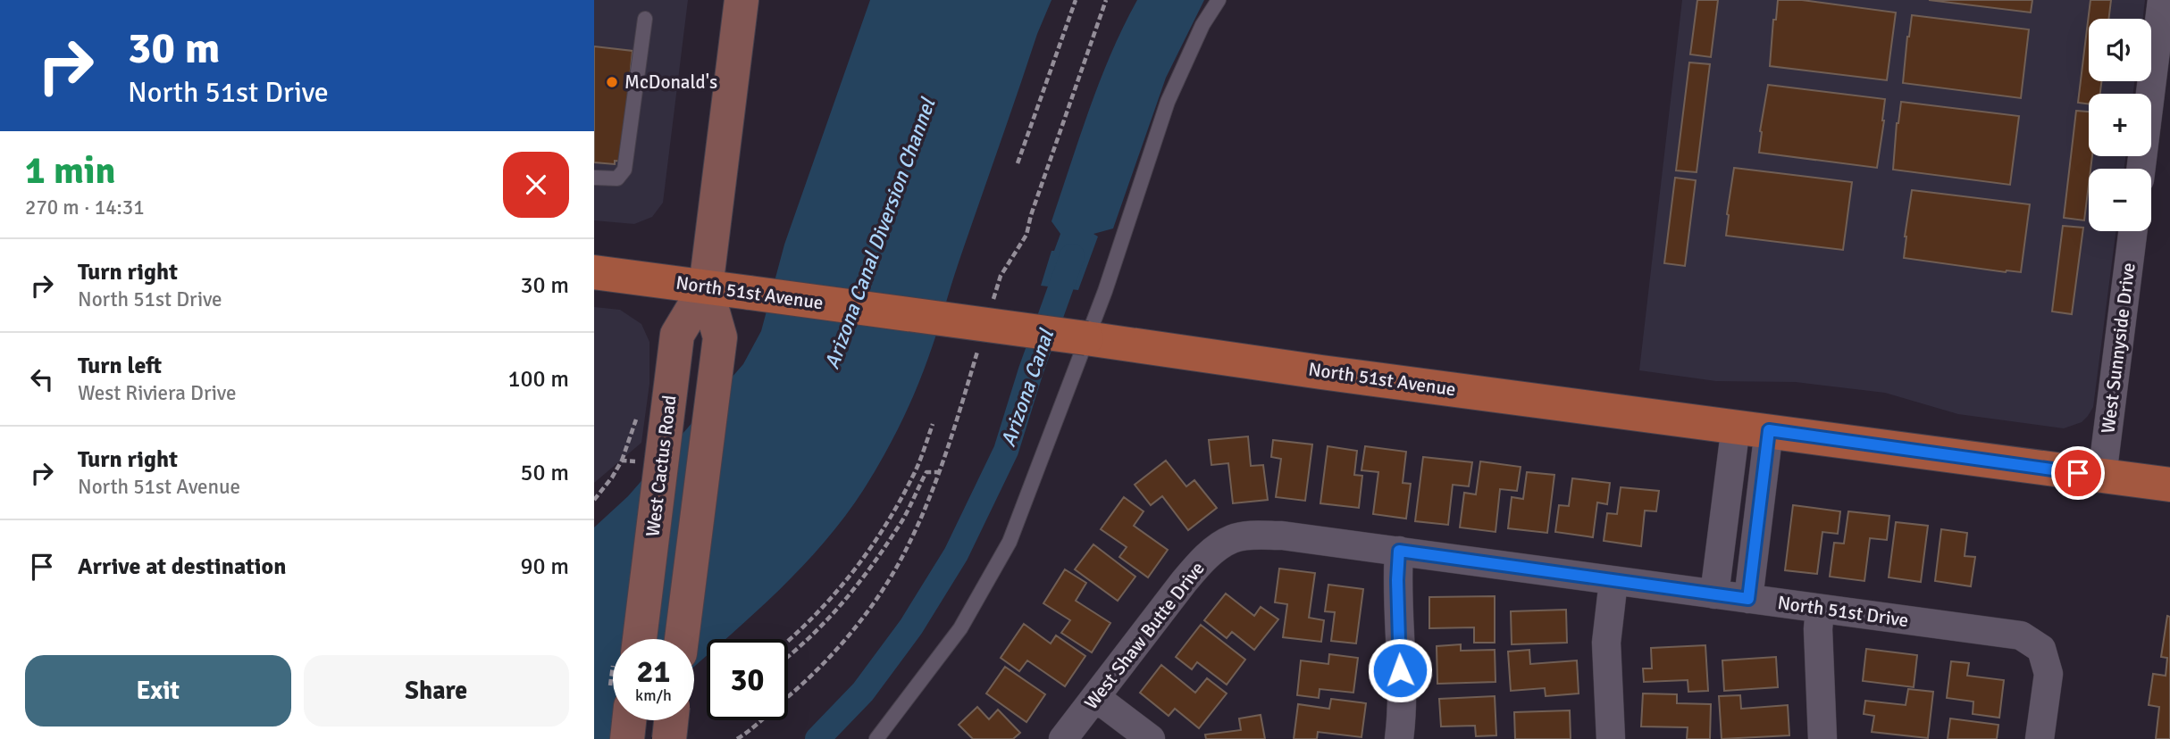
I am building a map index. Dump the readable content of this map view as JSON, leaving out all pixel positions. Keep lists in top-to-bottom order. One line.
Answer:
{"streets":{"main road":["North 51st Avenue","West Cactus Road"],"street":["West Sunnyside Drive","North 51st Drive","West Shaw Butte Drive"]},"crossings":[["North 51st Avenue","West Sunnyside Drive"],["North 51st Avenue","West Cactus Road"],["North 51st Drive","West Shaw Butte Drive"]],"water":["Arizona Canal Diversion Channel","Arizona Canal"],"places":["McDonald's"],"page":{"turn":["30 m","North 51st Drive"],"map_buttons":["+","−"],"heading":["1 min","270 m · 14:31"],"list":[{"name":"Turn right","note":"North 51st Drive","value":"30 m"},{"name":"Turn left","note":"West Riviera Drive","value":"100 m"},{"name":"Turn right","note":"North 51st Avenue","value":"50 m"},{"name":"Arrive at destination","value":"90 m"}],"speed":"21 km/h","limit":"30","buttons":["Exit","Share"]}}
